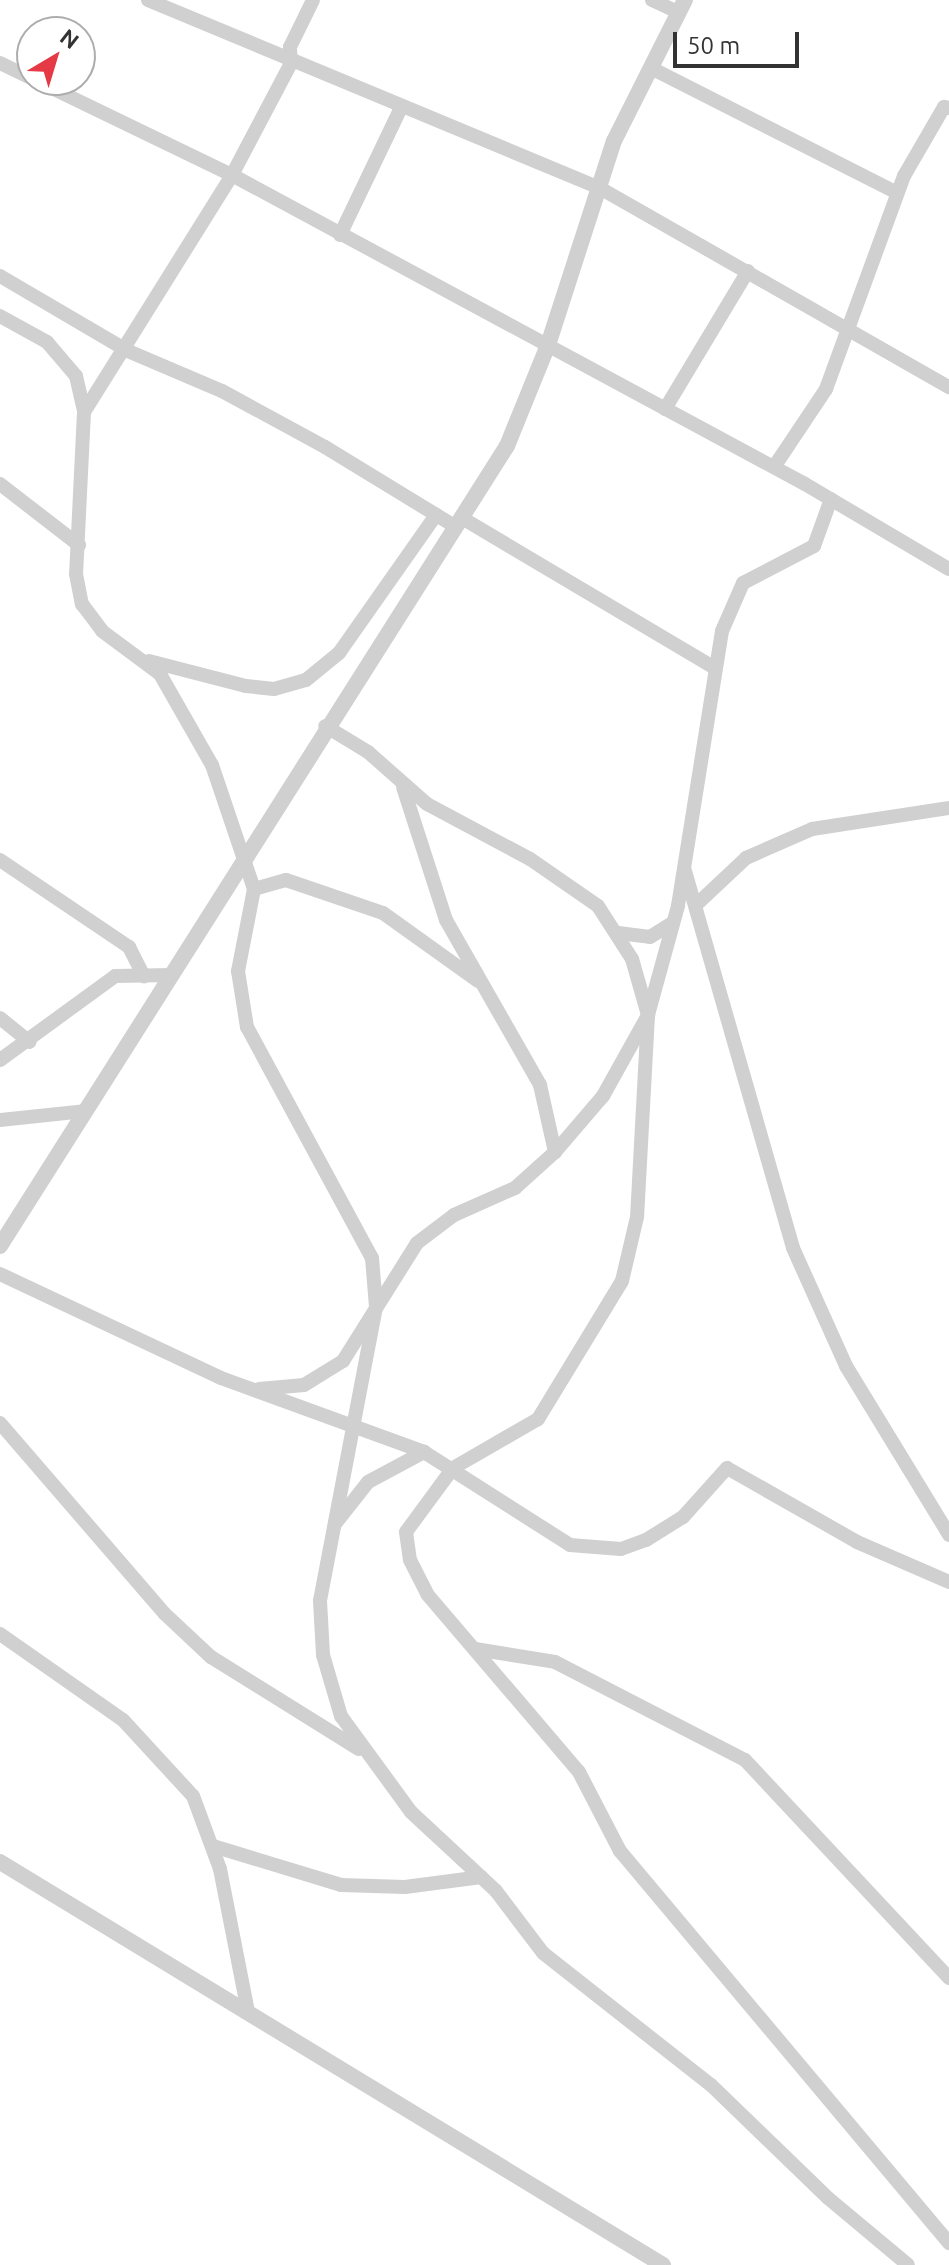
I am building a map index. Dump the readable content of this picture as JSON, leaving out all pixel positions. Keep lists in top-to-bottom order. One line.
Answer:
{"scale_bar":"50 m","north":"top right"}
